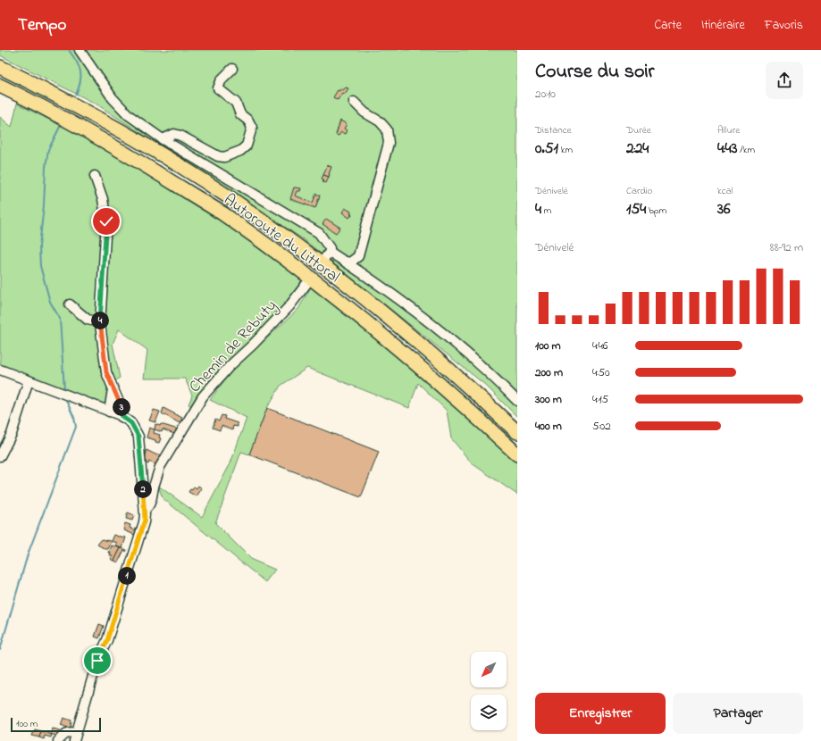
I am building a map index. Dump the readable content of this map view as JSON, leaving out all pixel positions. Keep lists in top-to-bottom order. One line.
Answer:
{"streets":{"highway":["Autoroute du Littoral"],"street":["Chemin de Rebuty"]},"scale_bar":"100 m","north":"bottom left","page":{"header":"Tempo","nav":["Carte","Itinéraire","Favoris"],"heading":["Course du soir","20:10"],"stats":[["Distance","0.51 km"],["Durée","2:24"],["Allure","4:43 /km"],["Dénivelé","4 m"],["Cardio","154 bpm"],["kcal","36"]],"chart":["Dénivelé","88–92 m"],"pins":["4","3","2","1"],"list":[{"name":"100 m","note":"4:46"},{"name":"200 m","note":"4:50"},{"name":"300 m","note":"4:15"},{"name":"400 m","note":"5:02"}],"buttons":["Enregistrer","Partager"],"scale":"100 m"}}
